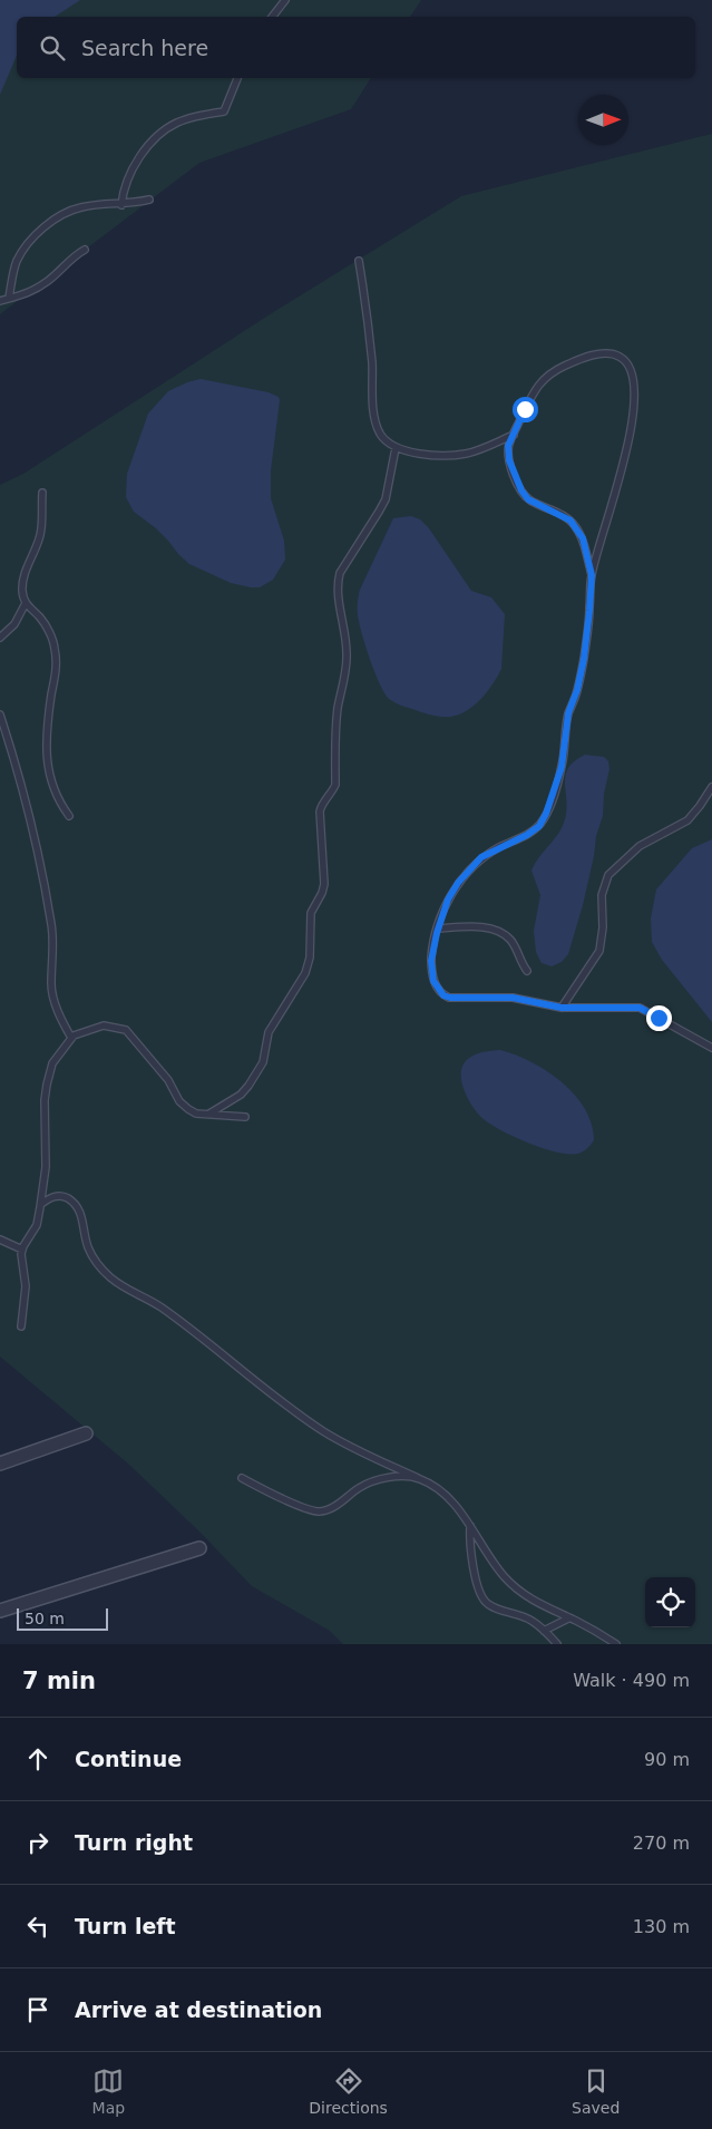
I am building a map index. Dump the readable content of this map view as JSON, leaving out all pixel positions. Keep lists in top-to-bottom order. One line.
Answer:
{"scale_bar":"50 m","north":"right","page":{"search":"Search here","scale":"50 m","heading":["7 min","Walk · 490 m"],"list":[["Continue","90 m"],["Turn right","270 m"],["Turn left","130 m"],"Arrive at destination"],"nav":["Map","Directions","Saved"]}}
